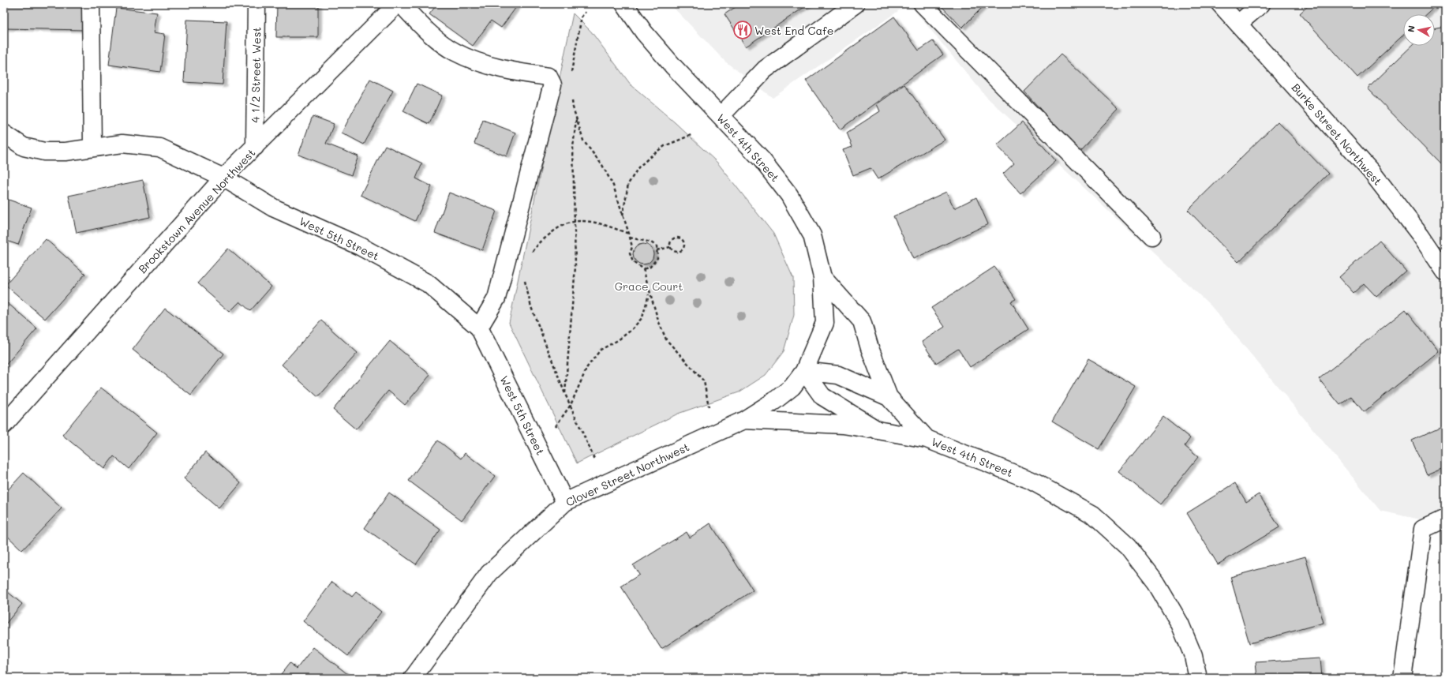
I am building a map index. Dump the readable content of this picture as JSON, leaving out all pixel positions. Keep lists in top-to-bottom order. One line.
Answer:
{"streets":{"street":["4 1/2 Street West","Burke Street Northwest","West 4th Street","Brookstown Avenue Northwest","West 5th Street","Clover Street Northwest"]},"crossings":[["4 1/2 Street West","Brookstown Avenue Northwest"],["West 4th Street","Clover Street Northwest"],["Brookstown Avenue Northwest","West 5th Street"],["West 5th Street","Clover Street Northwest"]],"parks":["Grace Court"],"places":{"restaurant":["West End Cafe"]},"north":"left"}
